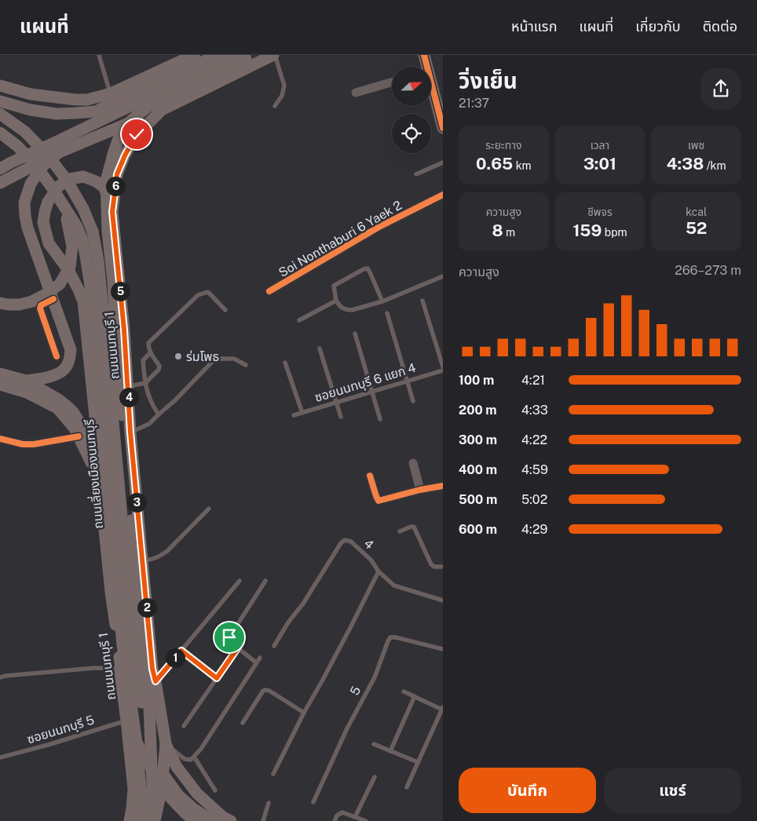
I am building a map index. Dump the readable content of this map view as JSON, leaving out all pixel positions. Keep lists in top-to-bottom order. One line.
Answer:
{"streets":{"main road":["ถนนนนทบุรี 1","ถนนเลี่ยงเมืองนนทบุรี"],"street":["Soi Nonthaburi 6 Yaek 2"],"lane":["ซอยนนทบุรี 6 แยก 4","4","5","ซอยนนทบุรี 5"]},"crossings":[["ถนนนนทบุรี 1","ซอยนนทบุรี 5"]],"places":["ร่มโพธ"],"north":"right","page":{"header":"แผนที่","nav":["หน้าแรก","แผนที่","เกี่ยวกับ","ติดต่อ"],"heading":["วิ่งเย็น","21:37"],"stats":[["ระยะทาง","0.65 km"],["เวลา","3:01"],["เพซ","4:38 /km"],["ความสูง","8 m"],["ชีพจร","159 bpm"],["kcal","52"]],"pins":["6","5","4","3","2","1"],"chart":["ความสูง","266–273 m"],"list":[{"name":"100 m","note":"4:21"},{"name":"200 m","note":"4:33"},{"name":"300 m","note":"4:22"},{"name":"400 m","note":"4:59"},{"name":"500 m","note":"5:02"},{"name":"600 m","note":"4:29"}],"buttons":["บันทึก","แชร์"]}}
